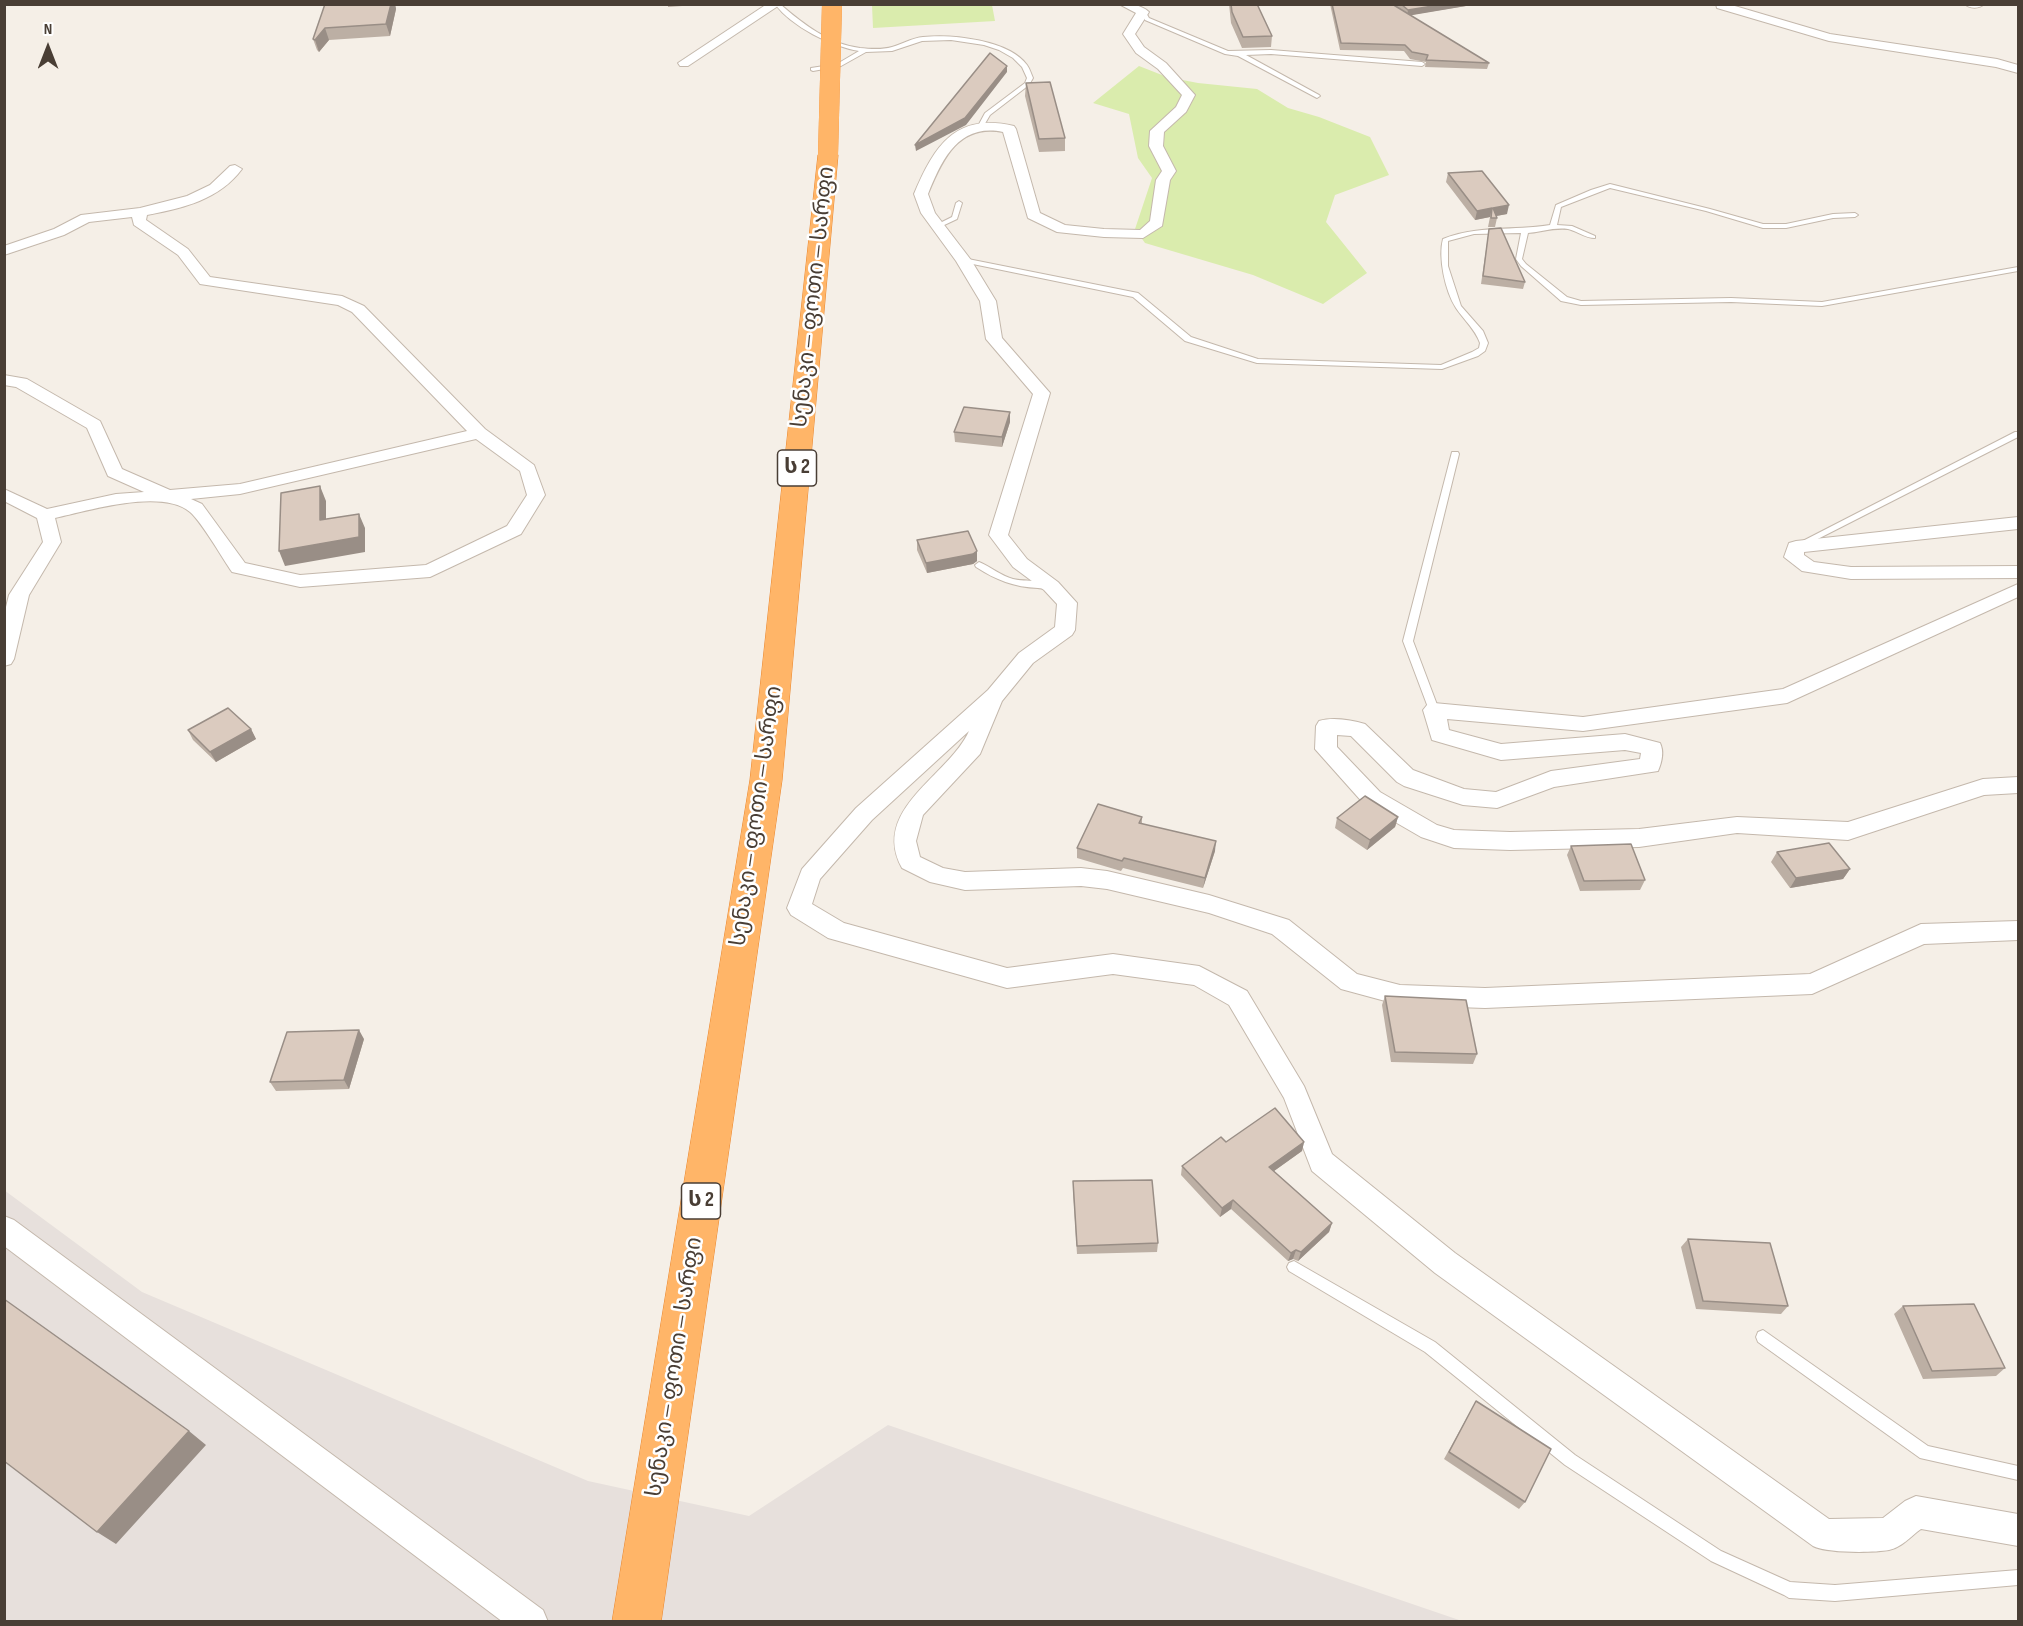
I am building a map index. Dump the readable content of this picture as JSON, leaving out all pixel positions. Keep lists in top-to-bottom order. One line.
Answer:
{"streets":{"highway":["სენაკი — ფოთი — სარფი","ს 2"]},"north":"top"}
